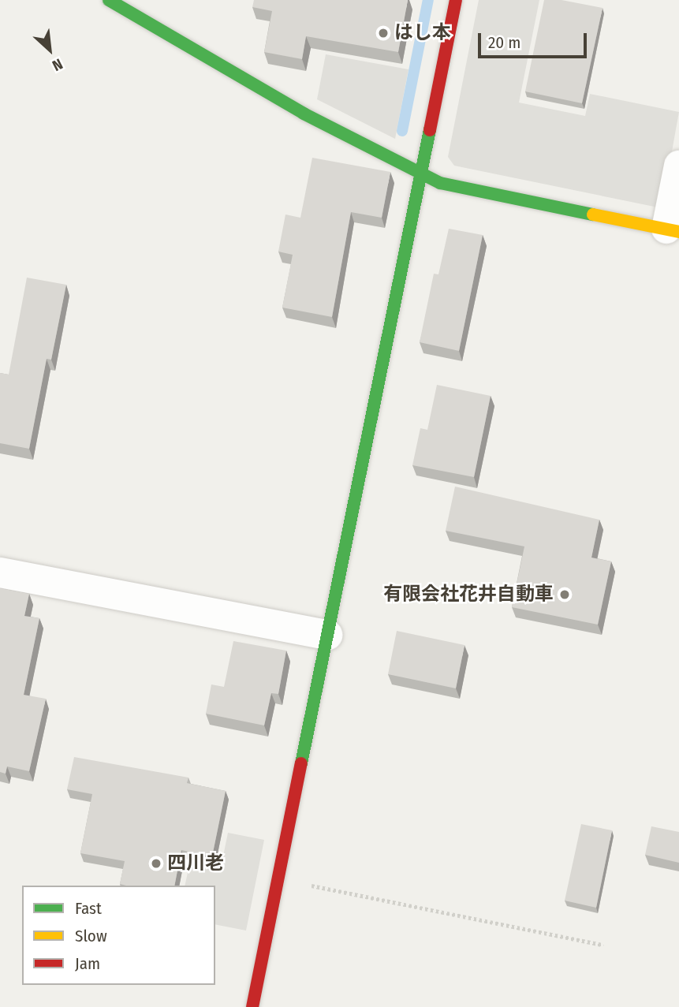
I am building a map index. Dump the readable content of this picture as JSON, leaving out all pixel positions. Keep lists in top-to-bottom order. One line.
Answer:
{"places":["はし本","有限会社花井自動車","四川老"],"legend":["Fast","Slow","Jam"],"scale_bar":"20 m","north":"bottom right"}
